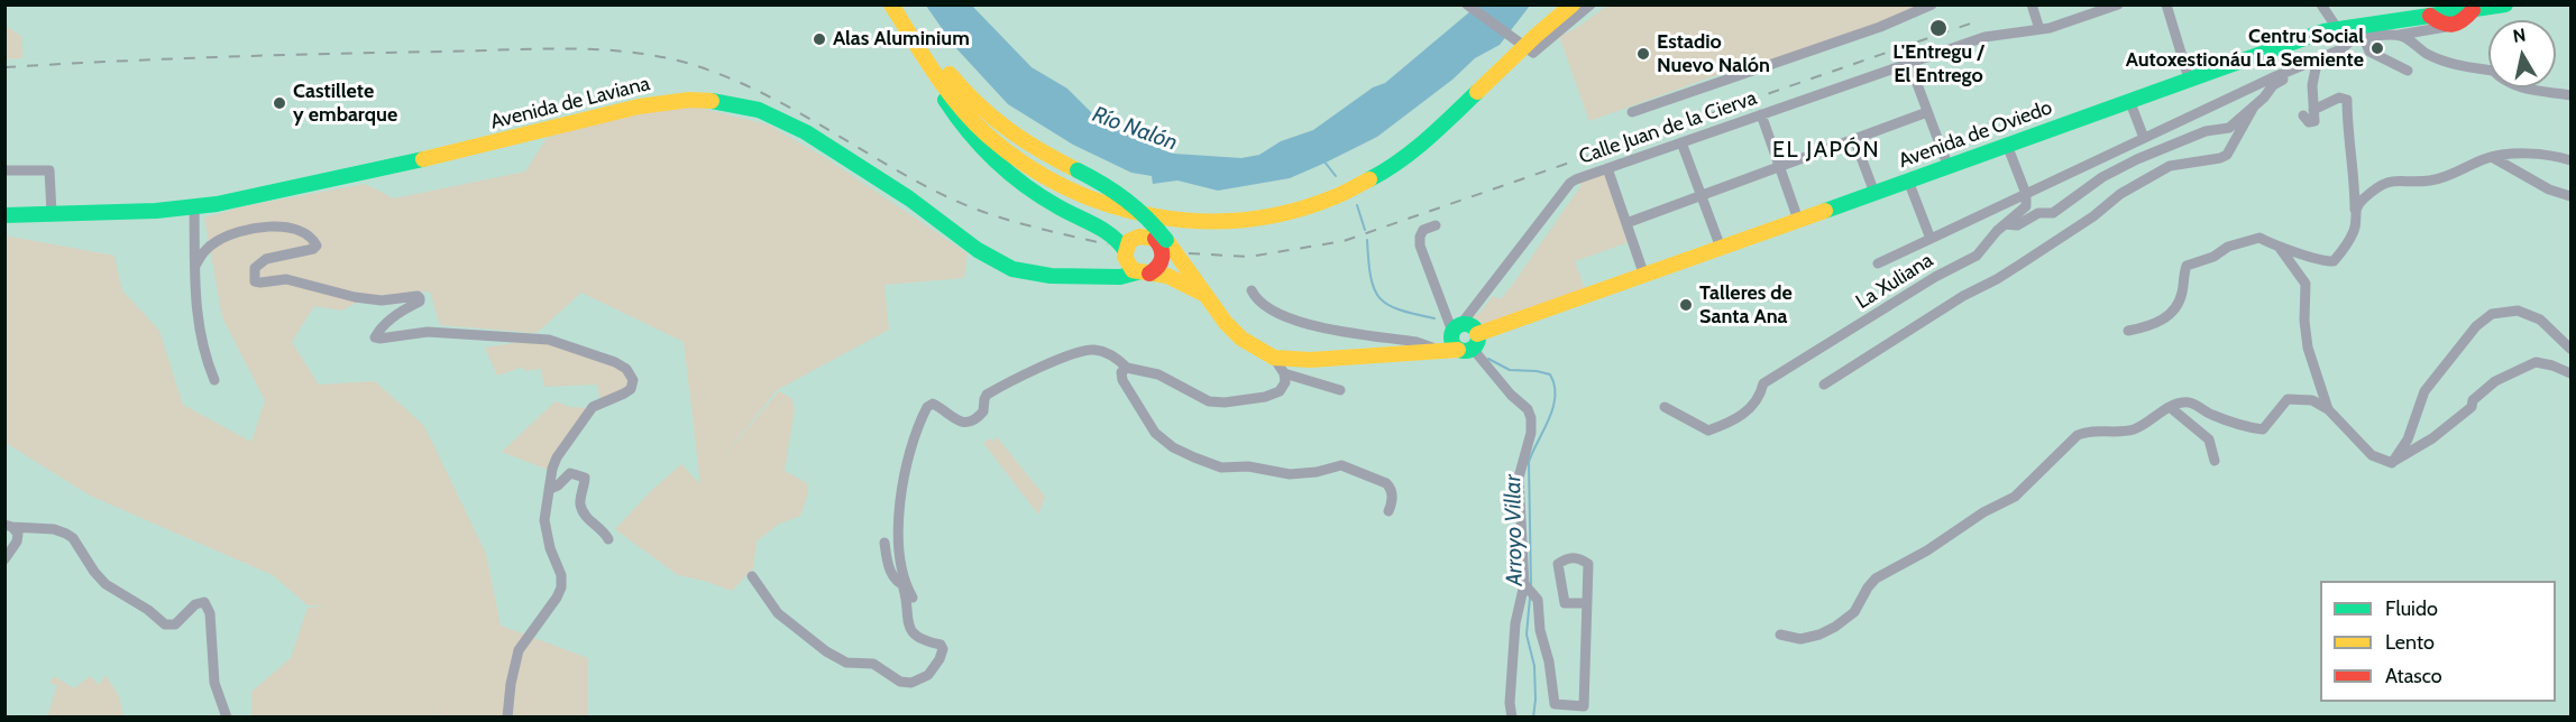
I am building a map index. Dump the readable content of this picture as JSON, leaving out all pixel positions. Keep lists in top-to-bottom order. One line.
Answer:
{"streets":{"street":["Avenida de Laviana","Calle Juan de la Cierva","Avenida de Oviedo","La Xuliana"]},"crossings":[["Calle Juan de la Cierva","Avenida de Oviedo"]],"districts":["EL JAPÓN"],"water":["Río Nalón","Arroyo Villar"],"places":["L'Entregu / El Entrego","Alas Aluminium","Centru Social Autoxestionáu La Semiente","Estadio Nuevo Nalón","Castillete y embarque","Talleres de Santa Ana"],"legend":["Fluido","Lento","Atasco"],"north":"top"}
